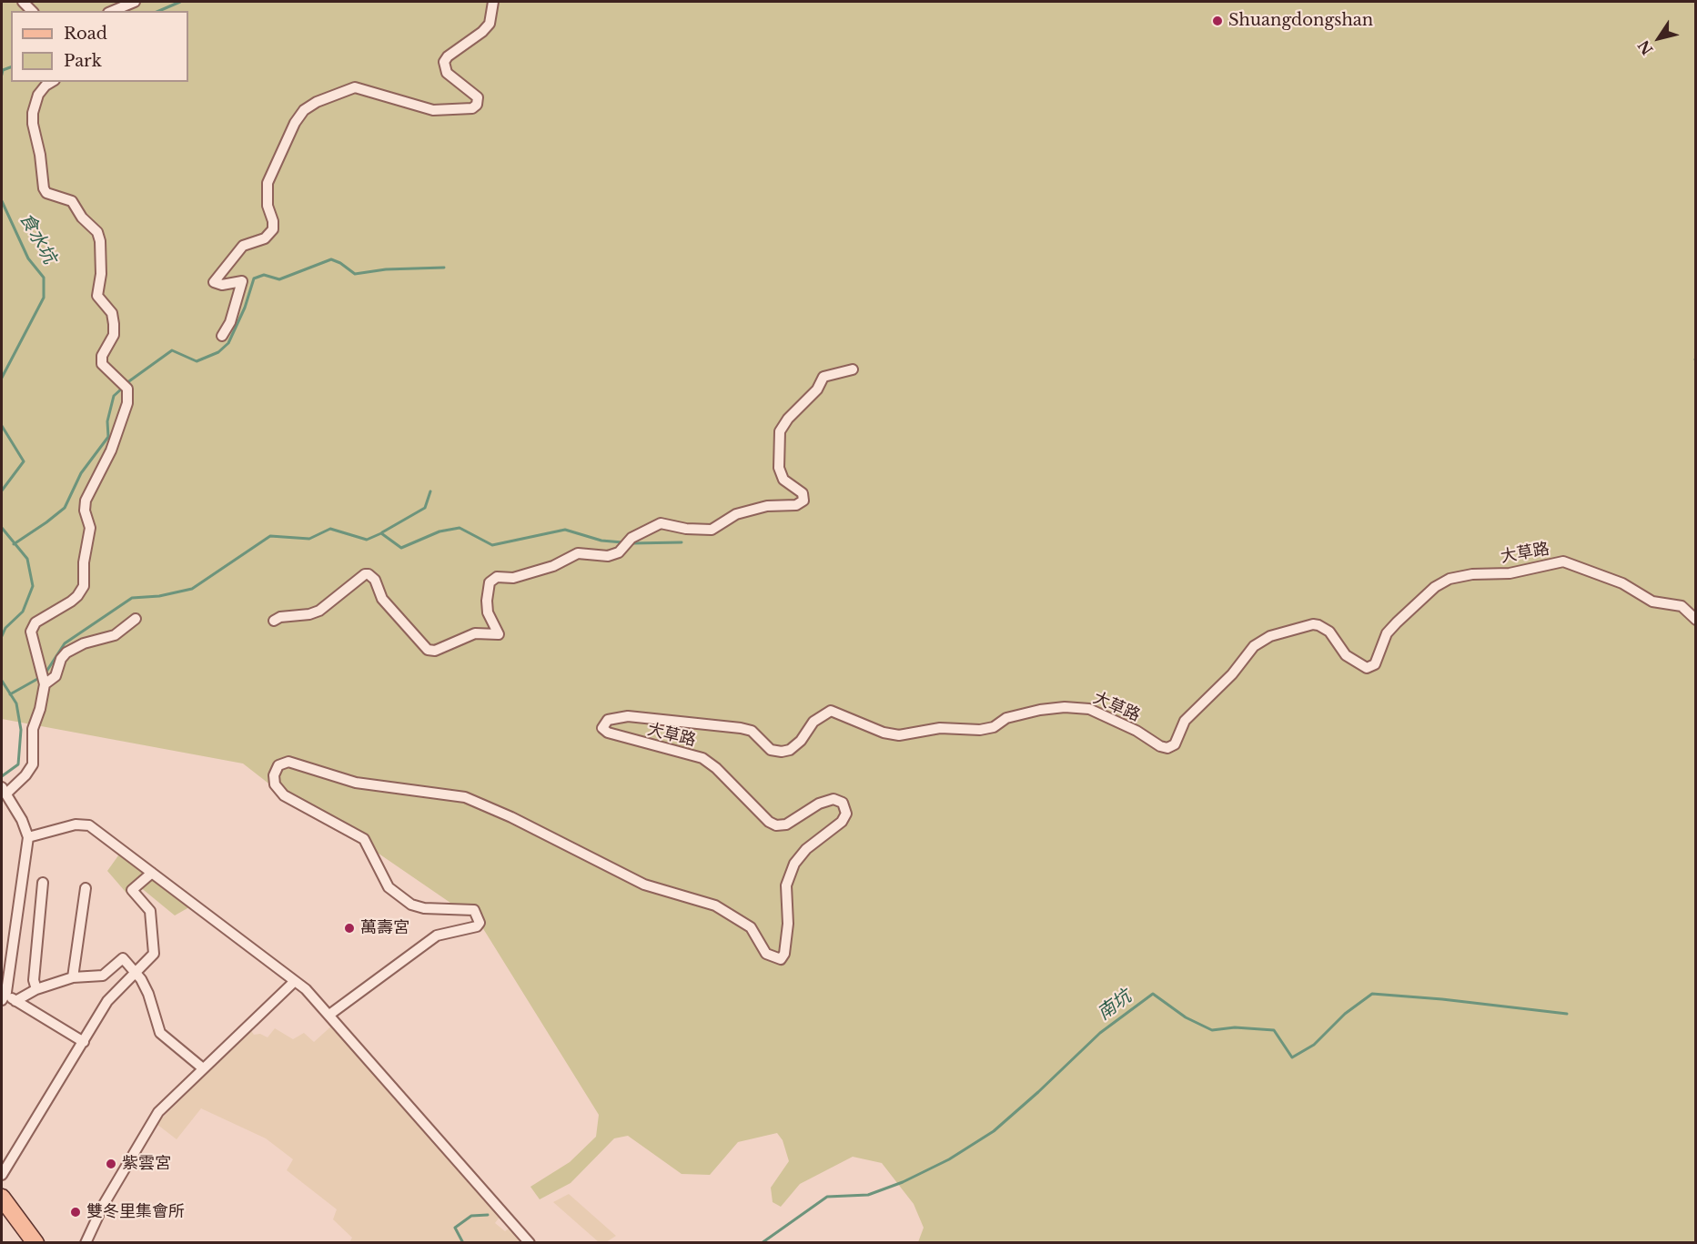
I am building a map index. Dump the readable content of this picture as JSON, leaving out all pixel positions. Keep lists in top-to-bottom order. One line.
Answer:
{"streets":{"street":["大草路"]},"water":["食水坑","南坑"],"places":["Shuangdongshan","萬壽宮","紫雲宮","雙冬里集會所"],"legend":["Road","Park"],"north":"bottom left"}
